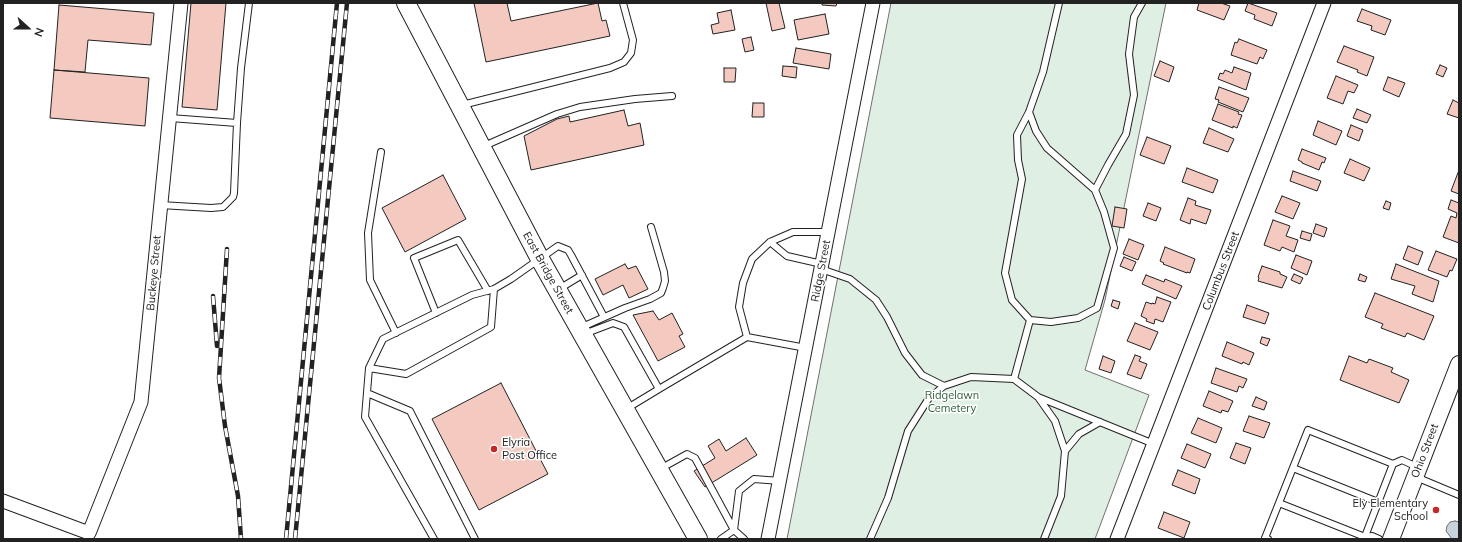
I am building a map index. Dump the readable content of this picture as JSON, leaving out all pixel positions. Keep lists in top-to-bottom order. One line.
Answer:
{"streets":{"main road":["East Bridge Street"],"street":["Ridge Street","Columbus Street","Buckeye Street","Ohio Street"]},"parks":["Ridgelawn Cemetery"],"places":["Elyria Post Office","Ely Elementary School"],"north":"right"}
